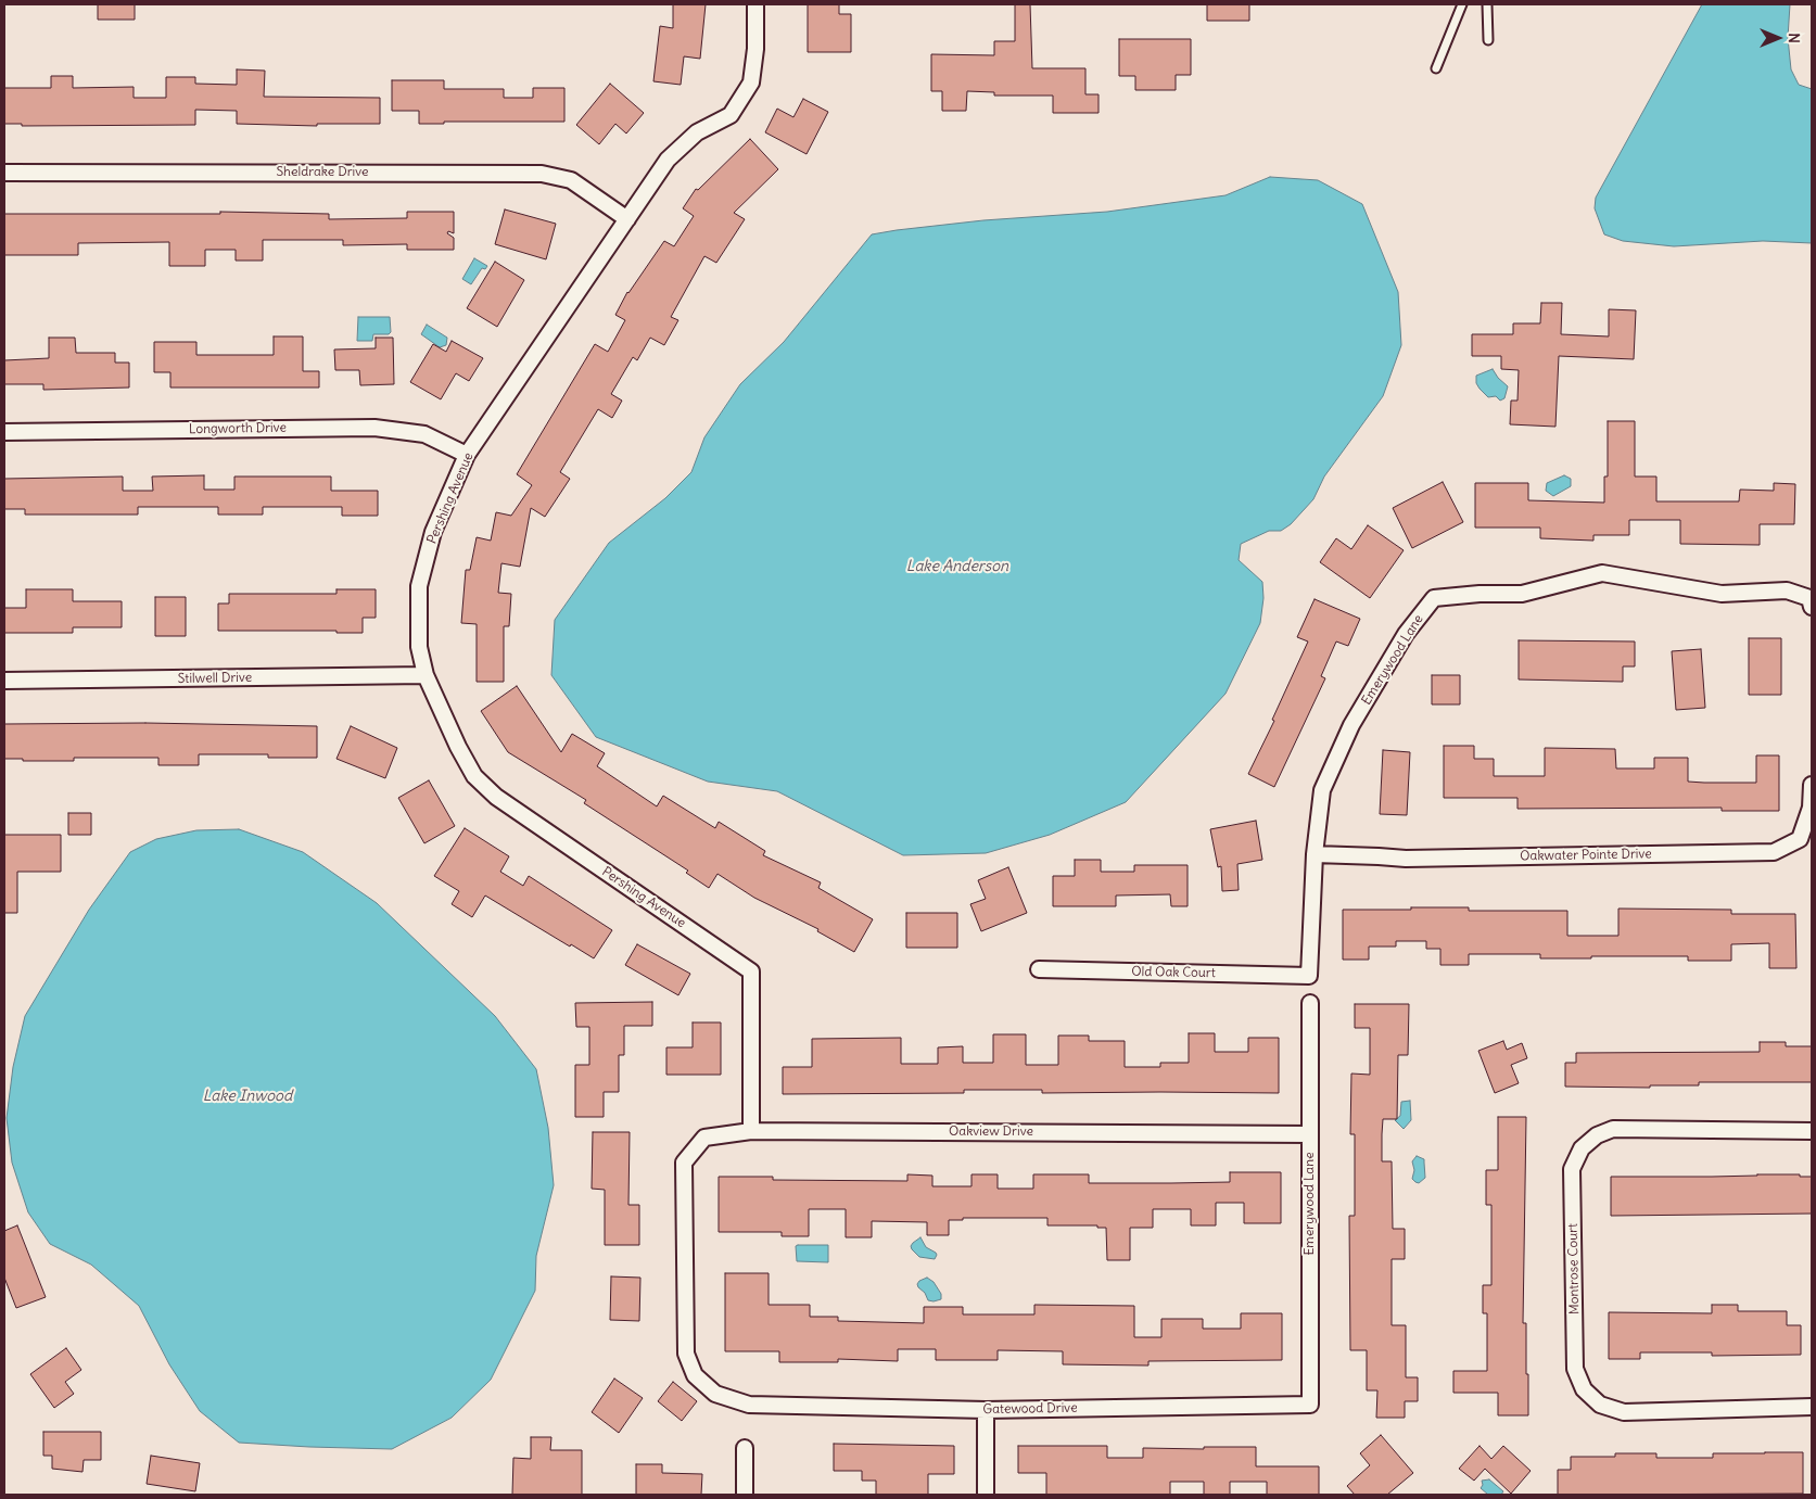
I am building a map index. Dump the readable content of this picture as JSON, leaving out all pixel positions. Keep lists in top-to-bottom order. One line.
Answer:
{"streets":{"street":["Sheldrake Drive","Longworth Drive","Pershing Avenue","Emerywood Lane","Stilwell Drive","Oakwater Pointe Drive","Old Oak Court","Oakview Drive","Montrose Court","Gatewood Drive"]},"crossings":[["Sheldrake Drive","Pershing Avenue"],["Longworth Drive","Pershing Avenue"],["Pershing Avenue","Stilwell Drive"],["Pershing Avenue","Oakview Drive"],["Emerywood Lane","Oakwater Pointe Drive"],["Emerywood Lane","Old Oak Court"],["Emerywood Lane","Oakview Drive"],["Emerywood Lane","Gatewood Drive"],["Oakview Drive","Gatewood Drive"]],"water":["Lake Anderson","Lake Inwood"],"north":"right"}
